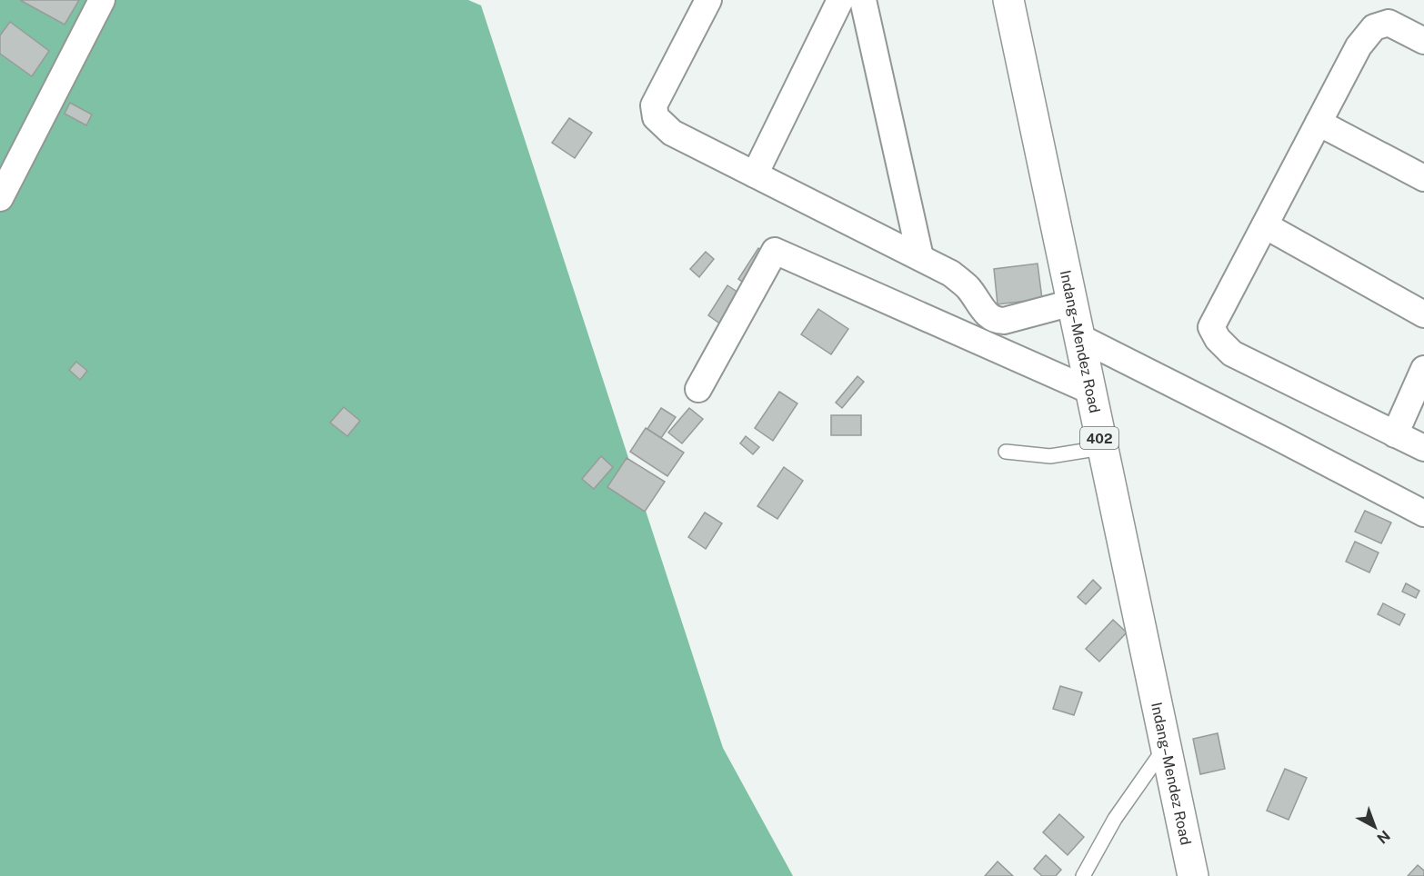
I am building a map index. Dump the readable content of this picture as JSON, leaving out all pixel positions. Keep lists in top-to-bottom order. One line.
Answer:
{"streets":{"main road":["Indang–Mendez Road","402"]},"north":"bottom right"}
